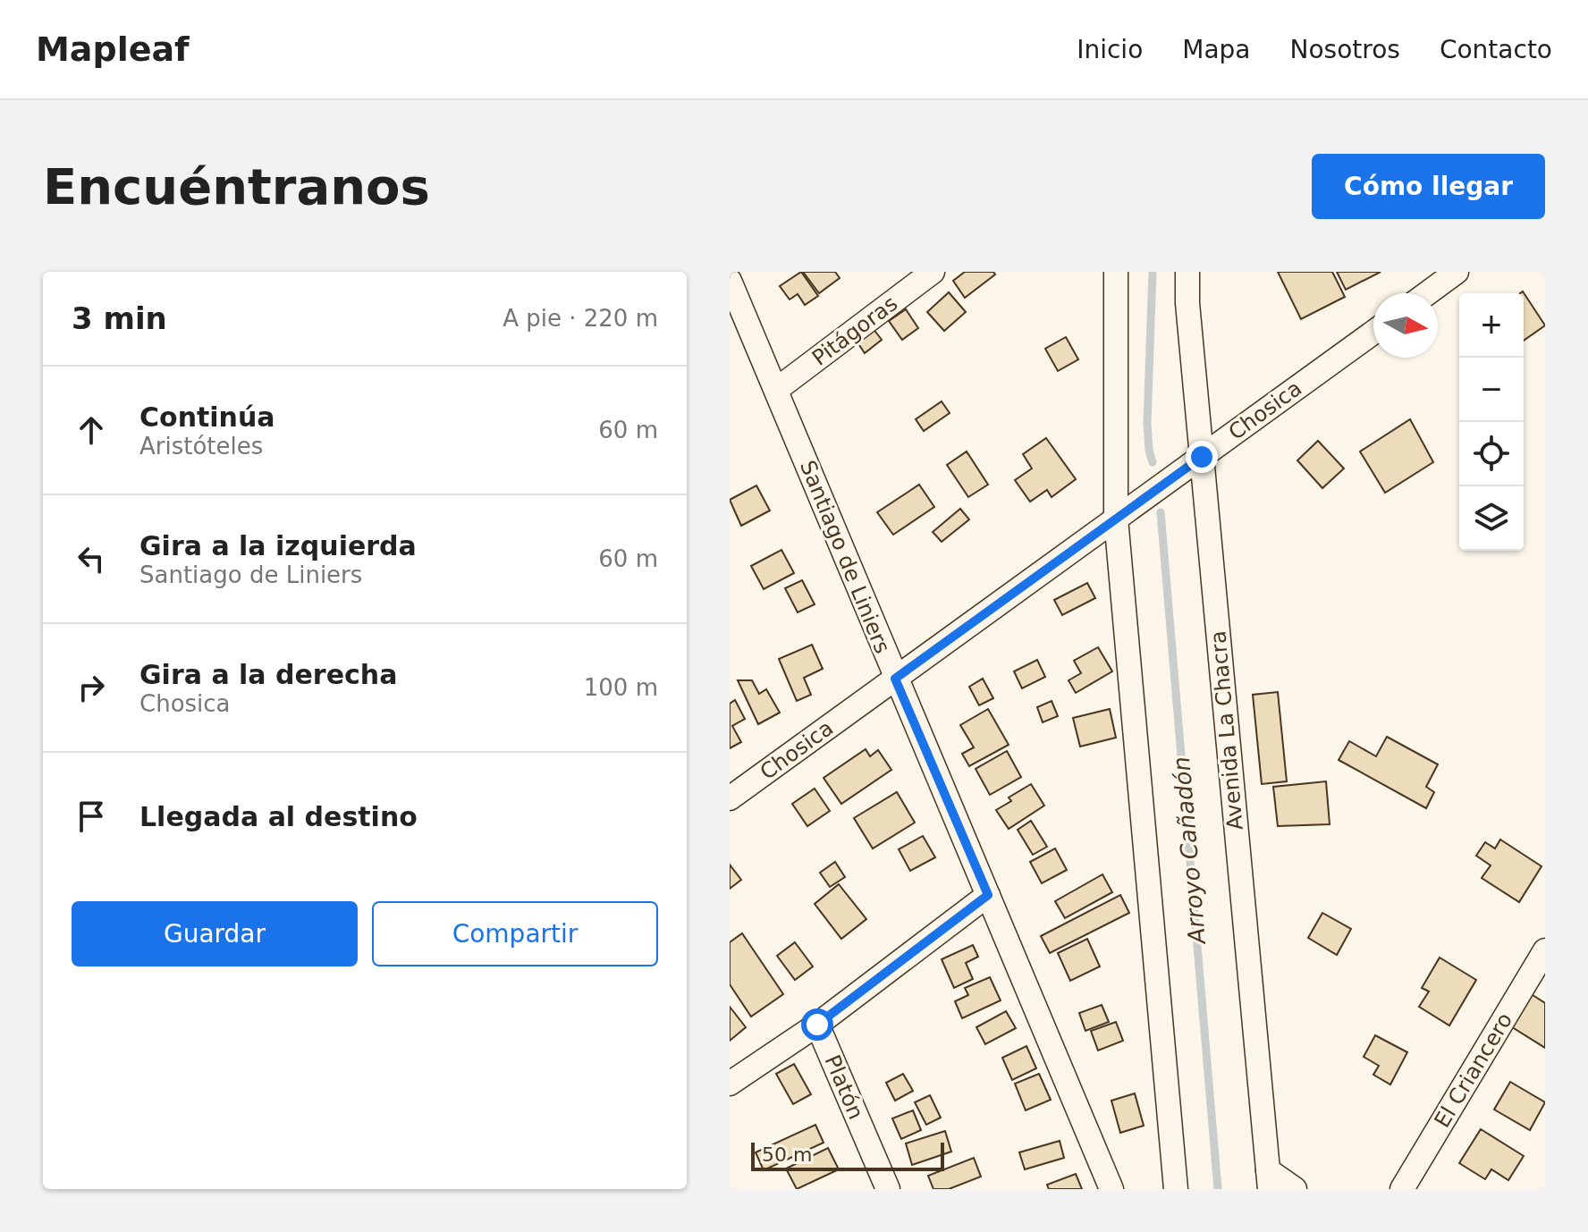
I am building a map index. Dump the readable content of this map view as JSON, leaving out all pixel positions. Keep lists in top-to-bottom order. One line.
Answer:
{"streets":{"street":["Pitágoras","Chosica","Santiago de Liniers","Avenida La Chacra","El Criancero","Platón"]},"crossings":[["Pitágoras","Santiago de Liniers"],["Chosica","Santiago de Liniers"],["Chosica","Avenida La Chacra"]],"water":["Arroyo Cañadón"],"scale_bar":"50 m","north":"right","page":{"header":"Mapleaf","nav":["Inicio","Mapa","Nosotros","Contacto"],"buttons":["Cómo llegar",["Guardar","Compartir"]],"title":"Encuéntranos","heading":["3 min","A pie · 220 m"],"map_buttons":["+","−"],"list":[["Continúa","Aristóteles","60 m"],["Gira a la izquierda","Santiago de Liniers","60 m"],["Gira a la derecha","Chosica","100 m"],"Llegada al destino"],"scale":"50 m"}}
